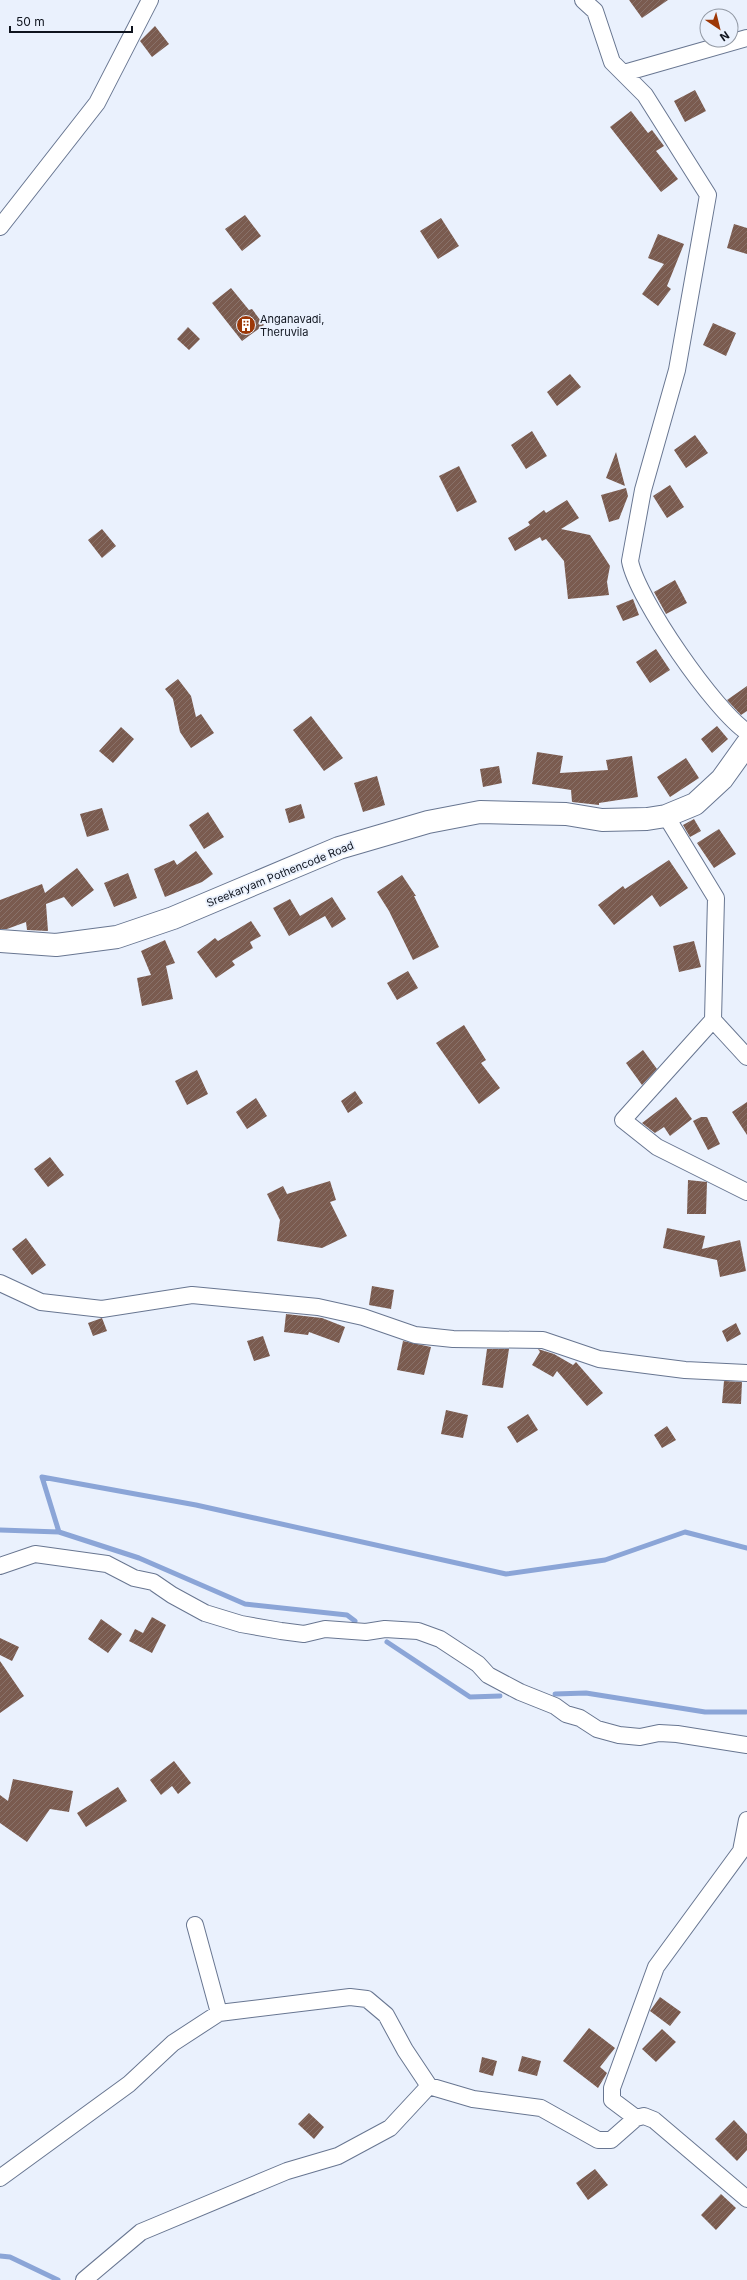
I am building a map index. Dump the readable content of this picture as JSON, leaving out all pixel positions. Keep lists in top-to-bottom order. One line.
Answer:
{"streets":{"main road":["Sreekaryam Pothencode Road"]},"places":{"building":["Anganavadi, Theruvila"]},"scale_bar":"50 m","north":"bottom right"}
